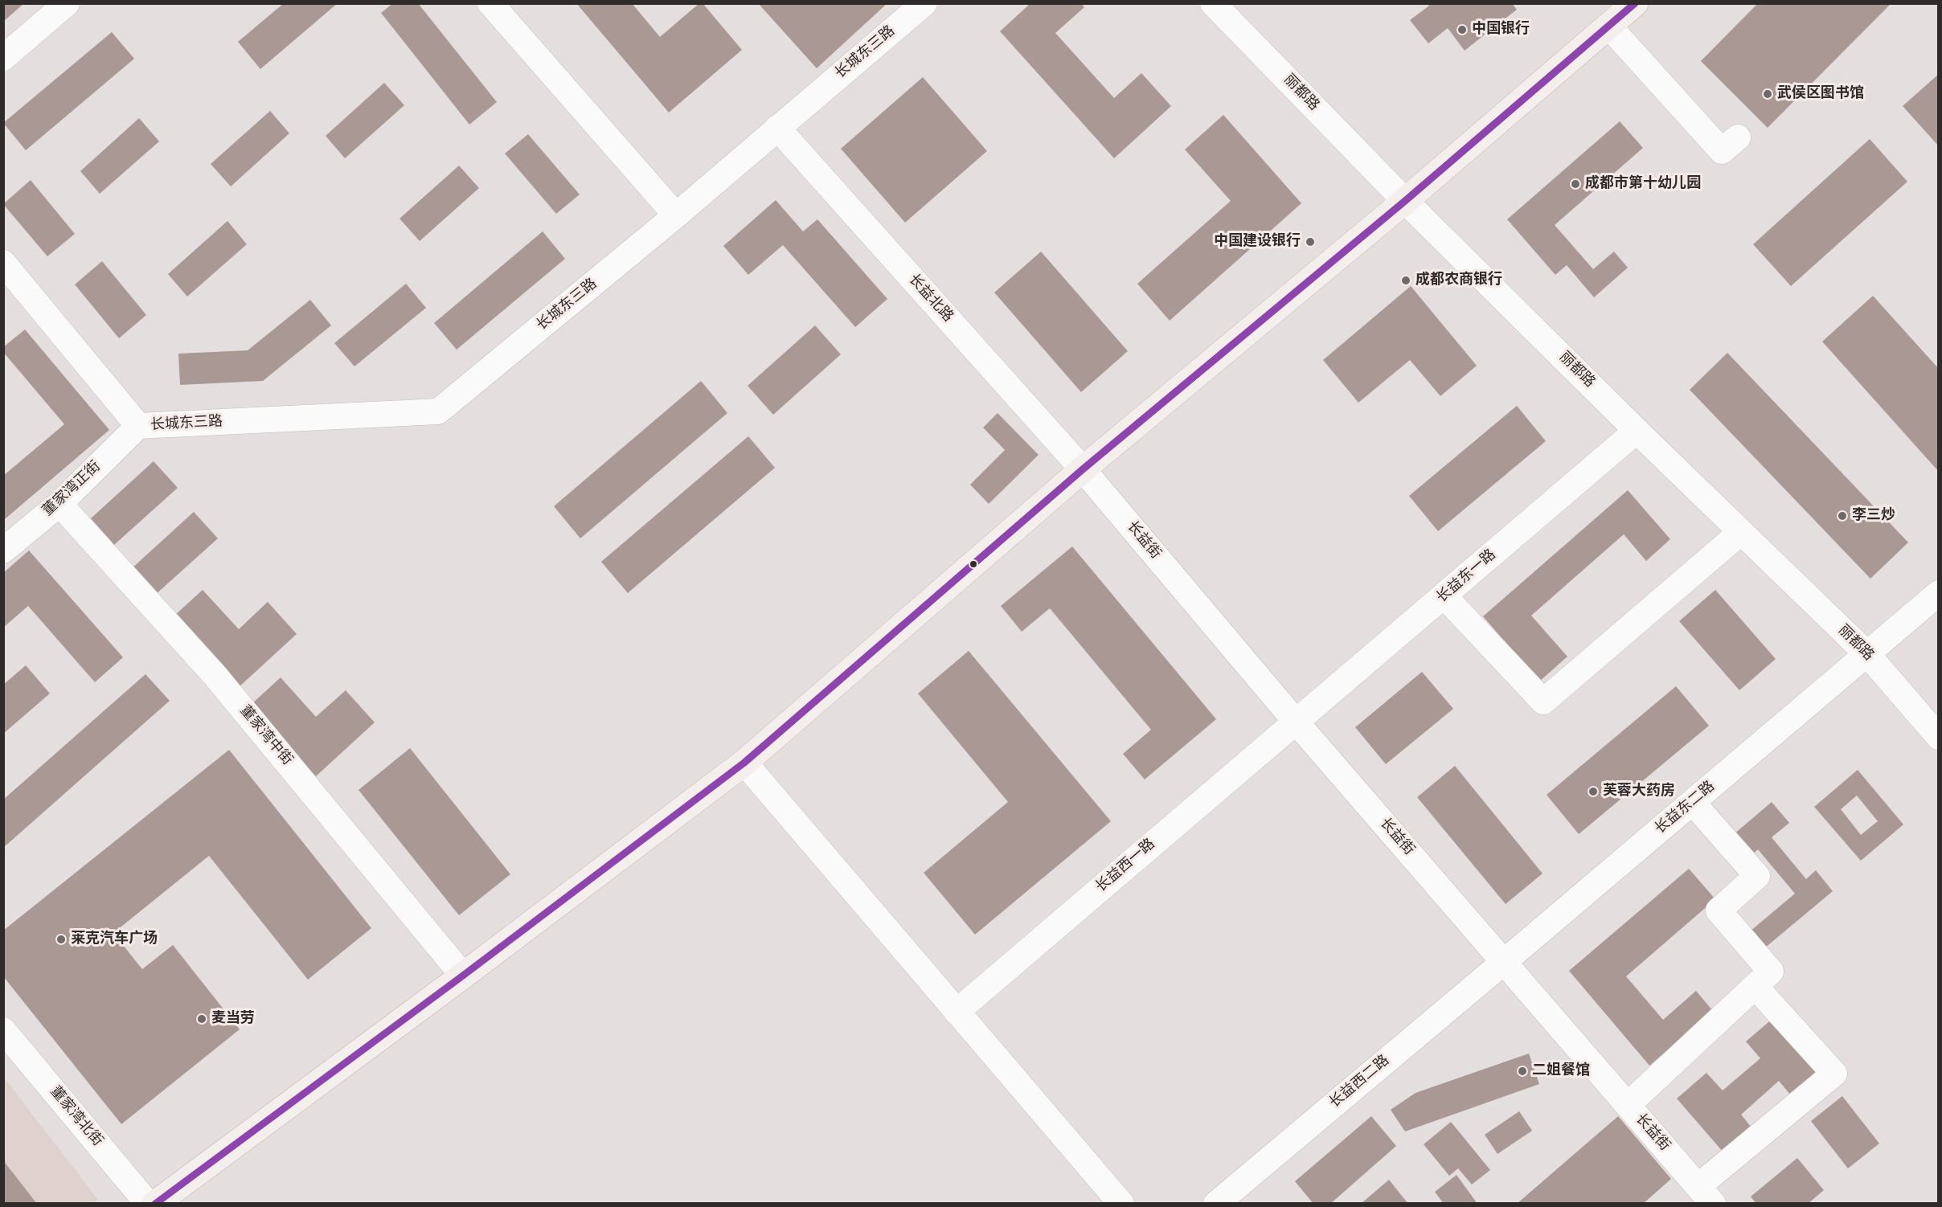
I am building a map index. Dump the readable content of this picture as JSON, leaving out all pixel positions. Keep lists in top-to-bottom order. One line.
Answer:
{"streets":{"street":["长城东三路","丽都路","长益北路","董家湾正街","长益街","长益东一路","董家湾中街","长益东二路","长益西一路","长益西二路","董家湾北街"]},"crossings":[["长城东三路","长益北路"],["长城东三路","董家湾正街"],["丽都路","长益东一路"],["丽都路","长益东二路"],["长益北路","长益街"],["董家湾正街","董家湾中街"],["长益街","长益东一路"],["长益街","长益东二路"],["长益街","长益西一路"],["长益街","长益西二路"],["长益东一路","长益西一路"],["长益东二路","长益西二路"]],"places":["中国银行","武侯区图书馆","成都市第十幼儿园","中国建设银行","成都农商银行","李三炒","芙蓉大药房","莱克汽车广场","麦当劳","二姐餐馆"]}
